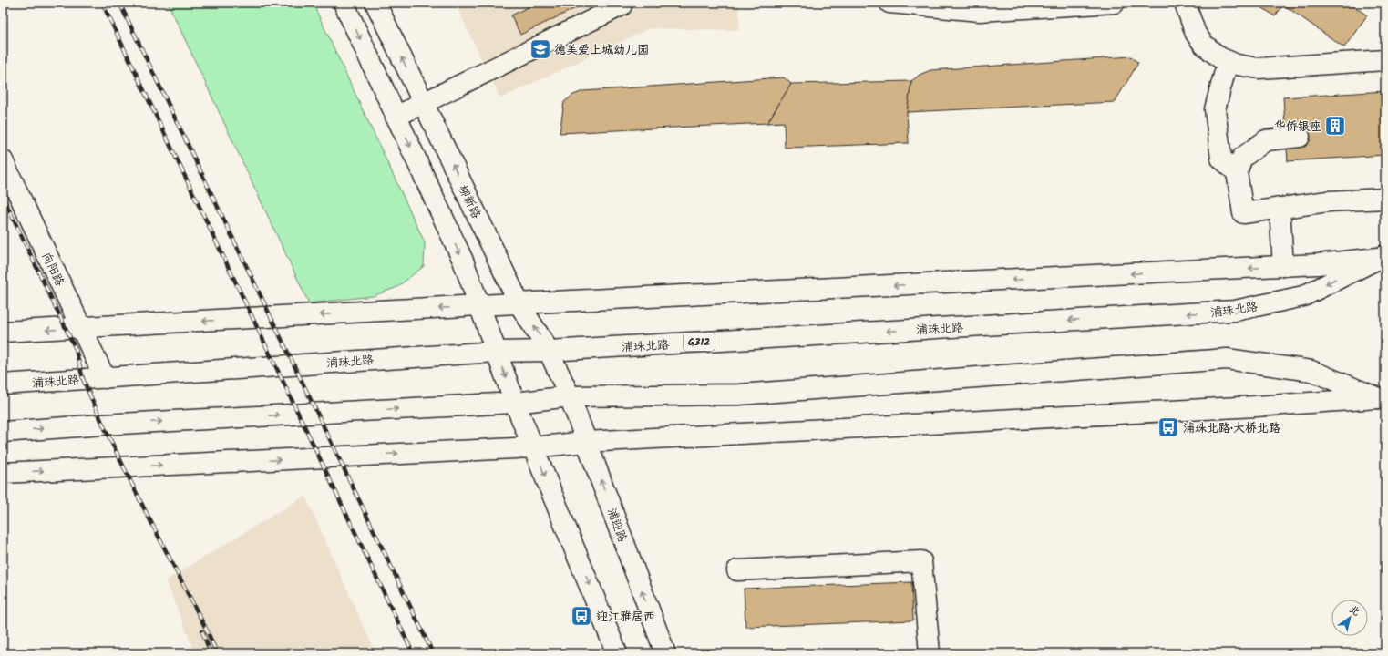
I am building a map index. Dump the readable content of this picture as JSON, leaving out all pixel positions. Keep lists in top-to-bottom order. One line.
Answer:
{"streets":{"main road":["柳新路","向阳路","浦珠北路","G312","浦迎路"]},"crossings":[["柳新路","浦珠北路"],["柳新路","浦迎路"],["向阳路","浦珠北路"]],"places":{"school or university":["德美爱上城幼儿园"],"building":["华侨银座"],"bus stop":["浦珠北路·大桥北路","迎江雅居西"]},"north":"top right"}
